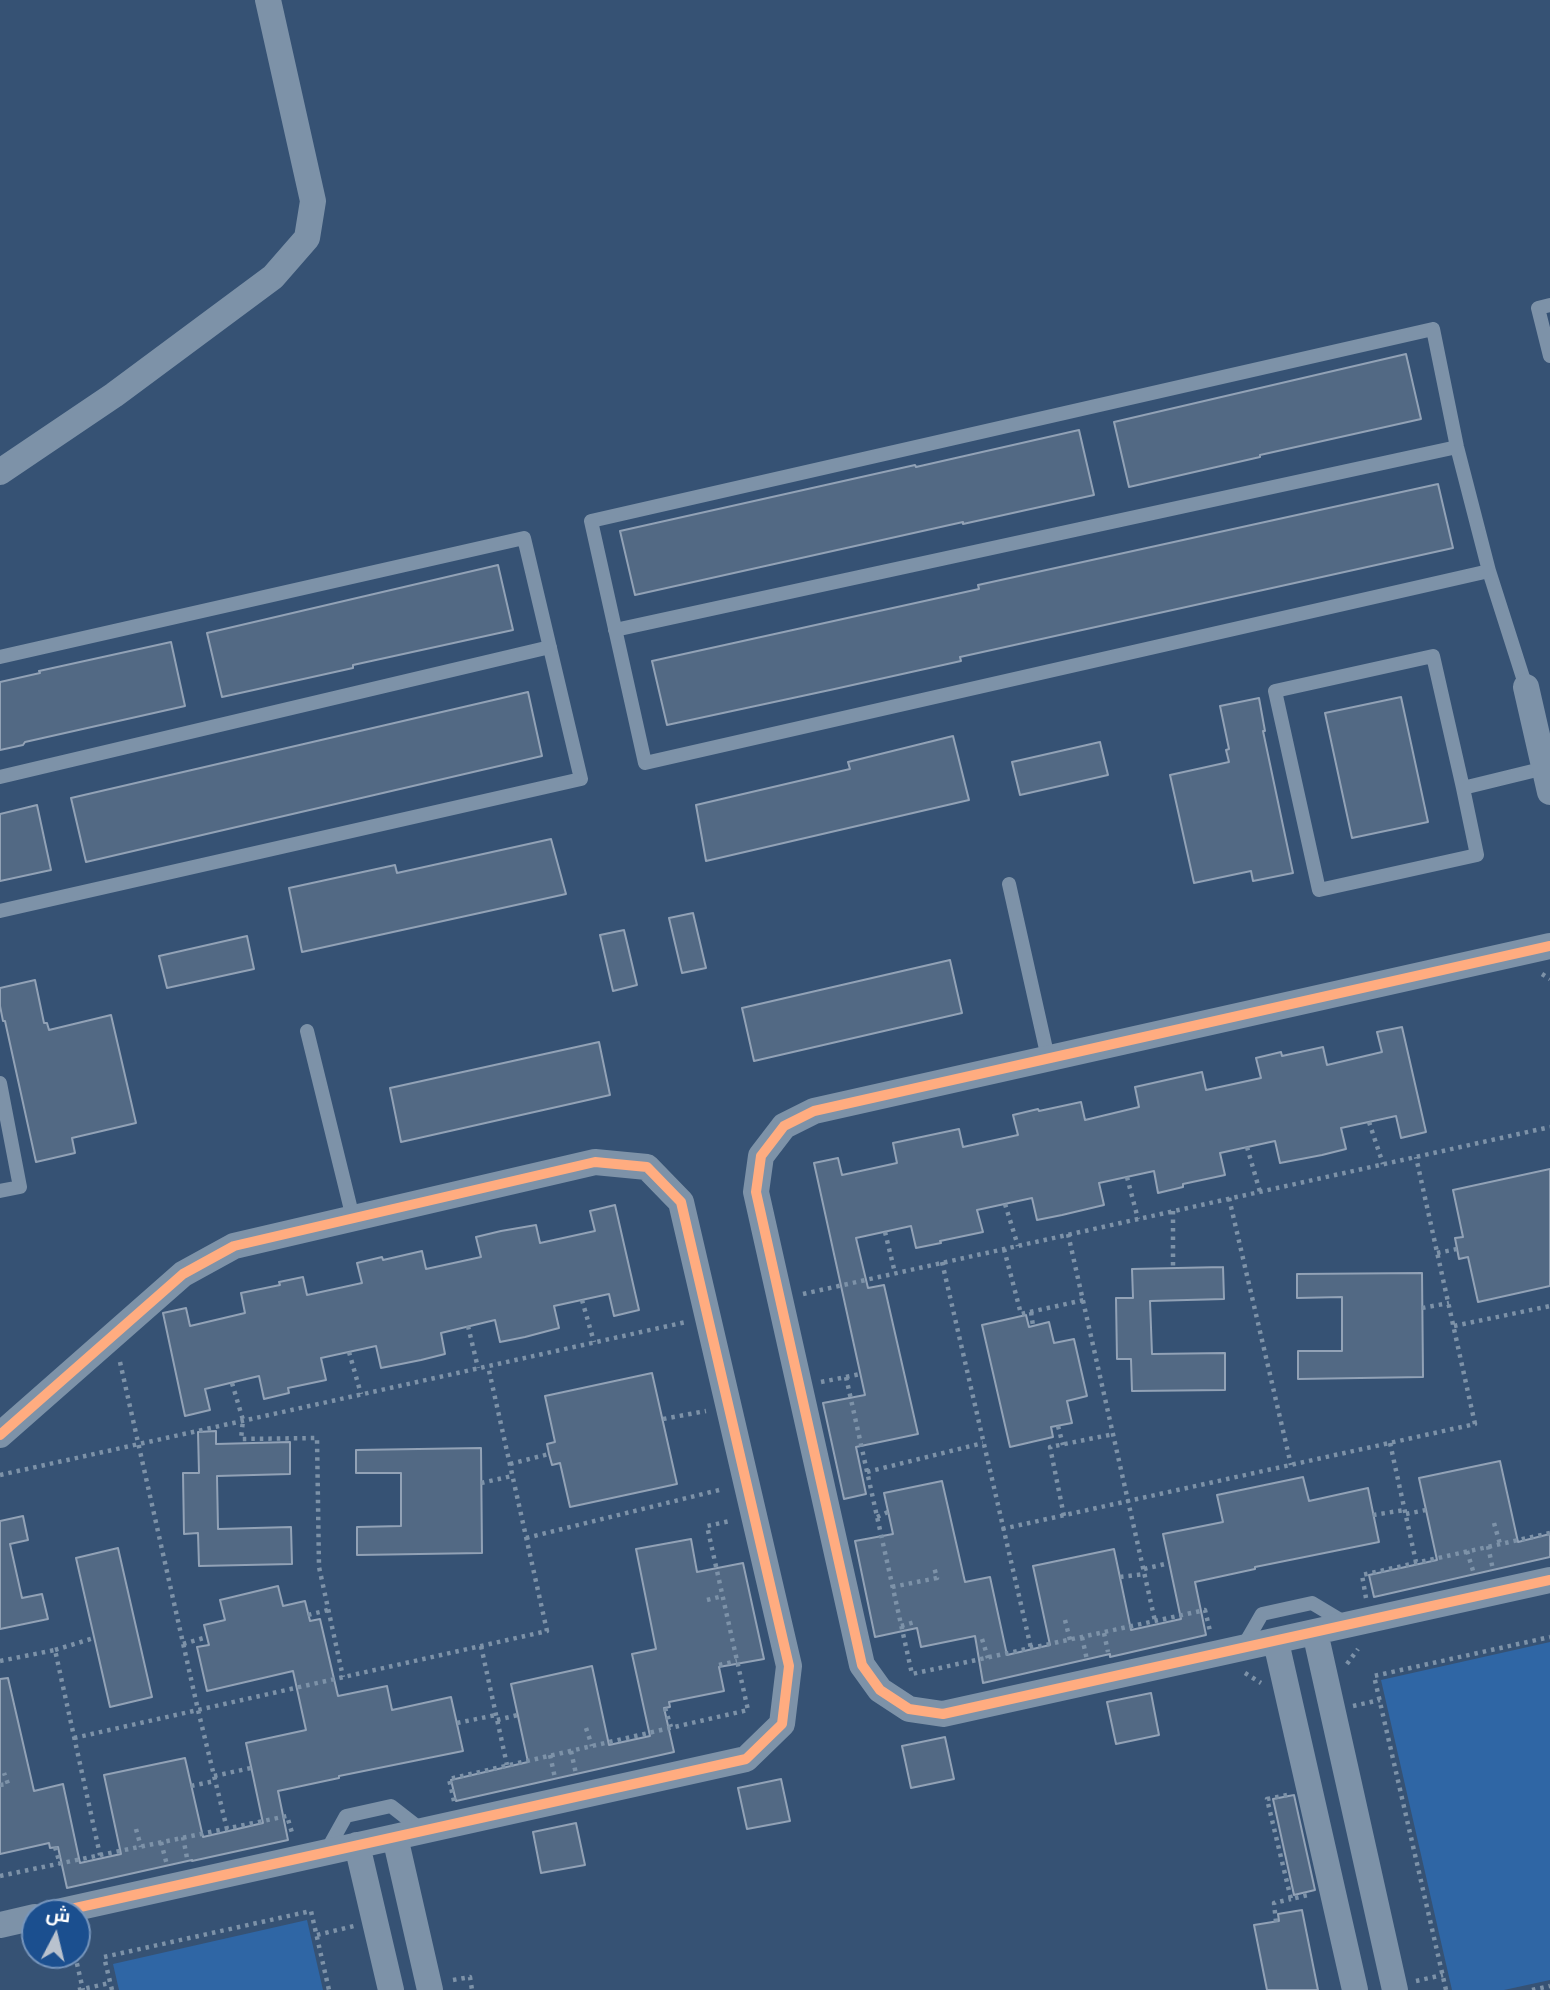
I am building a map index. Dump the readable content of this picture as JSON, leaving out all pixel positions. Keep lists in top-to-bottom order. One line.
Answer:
{"north":"top"}
